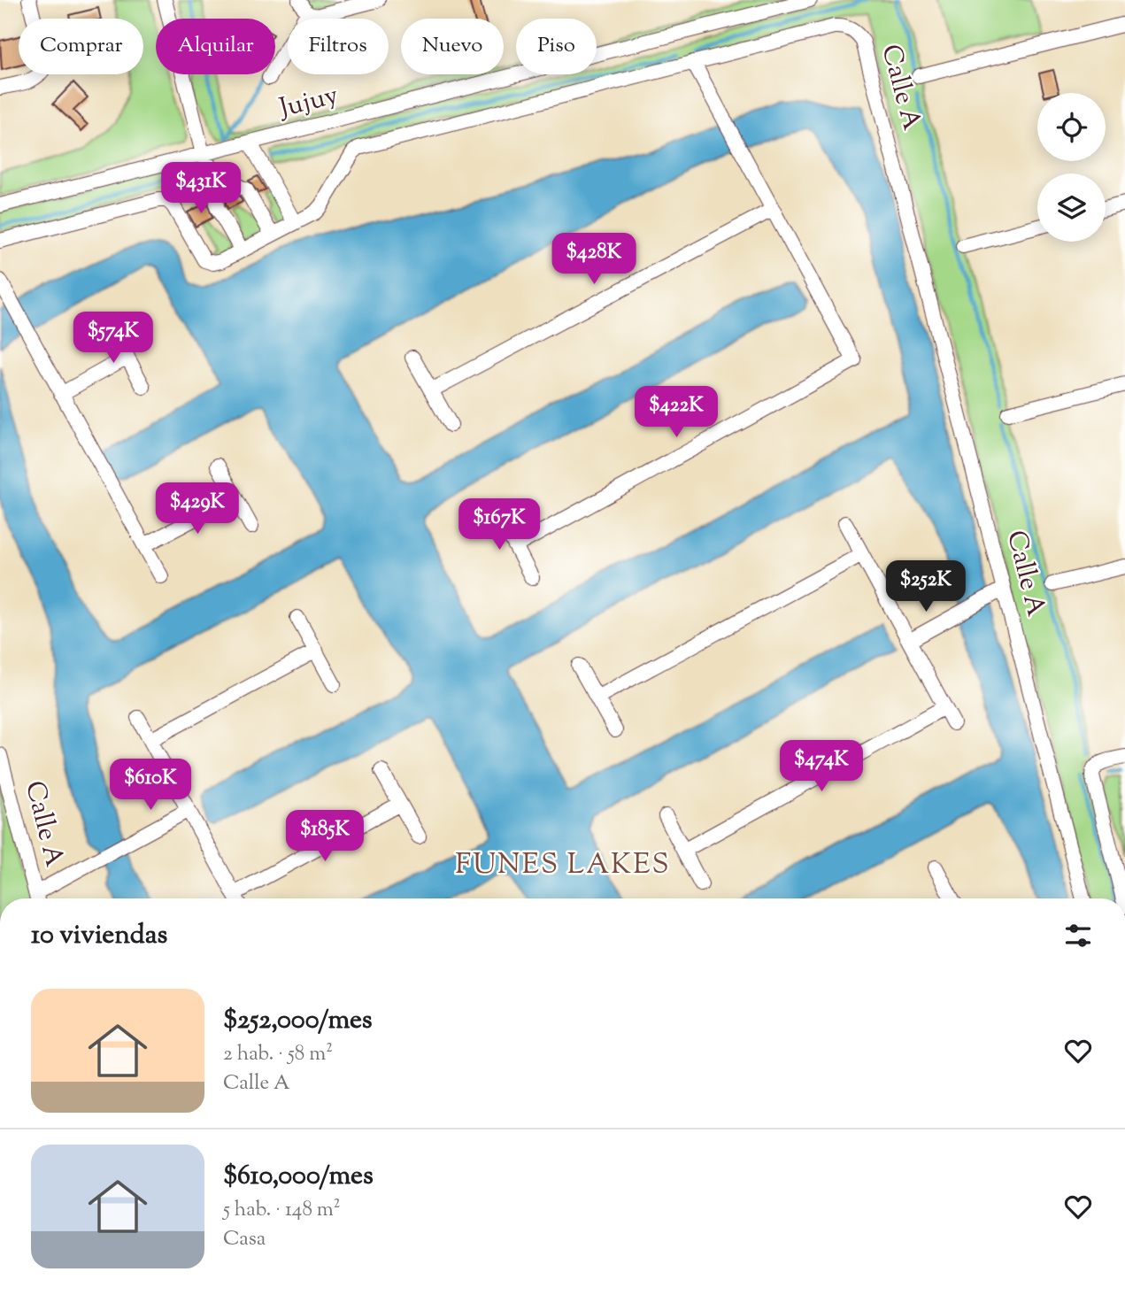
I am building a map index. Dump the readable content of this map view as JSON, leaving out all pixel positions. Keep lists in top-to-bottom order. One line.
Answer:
{"streets":{"street":["Calle A","Jujuy"]},"districts":["FUNES LAKES"],"page":{"chip":["Comprar","Alquilar","Filtros","Nuevo","Piso"],"price":["$431K","$428K","$574K","$422K","$429K","$167K","$252K","$474K","$610K","$185K"],"heading":"10 viviendas","list":[{"name":"$252,000/mes","note":"2 hab. · 58 m² · Calle A"},{"name":"$610,000/mes","note":"5 hab. · 148 m² · Casa"}]}}
